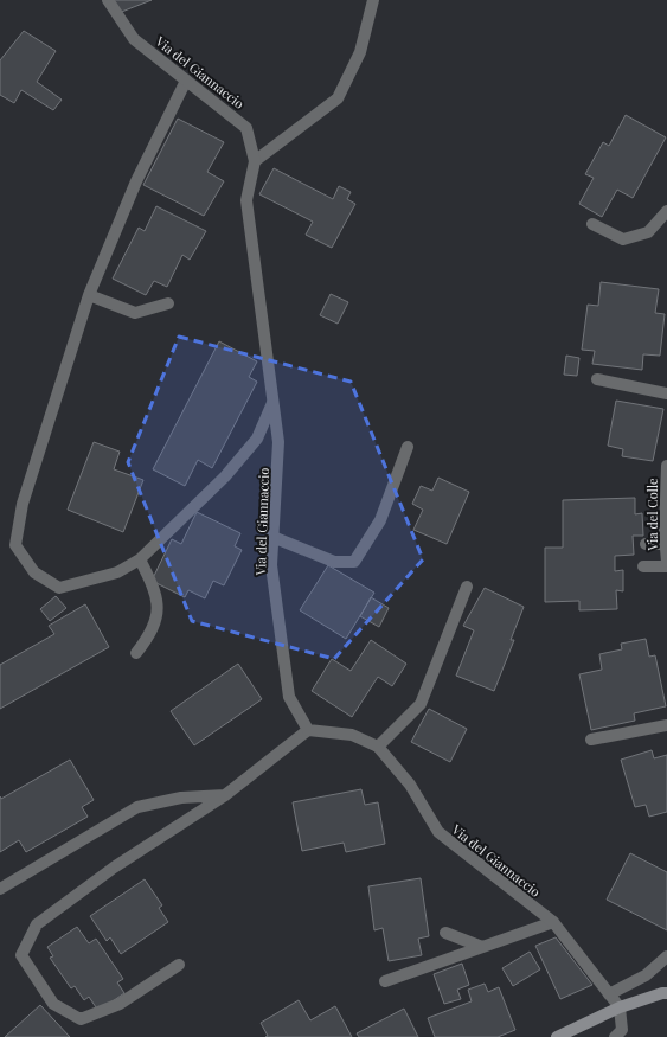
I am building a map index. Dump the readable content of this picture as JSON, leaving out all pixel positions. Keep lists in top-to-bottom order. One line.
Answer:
{"streets":{"street":["Via del Giannaccio","Via del Colle"]}}
